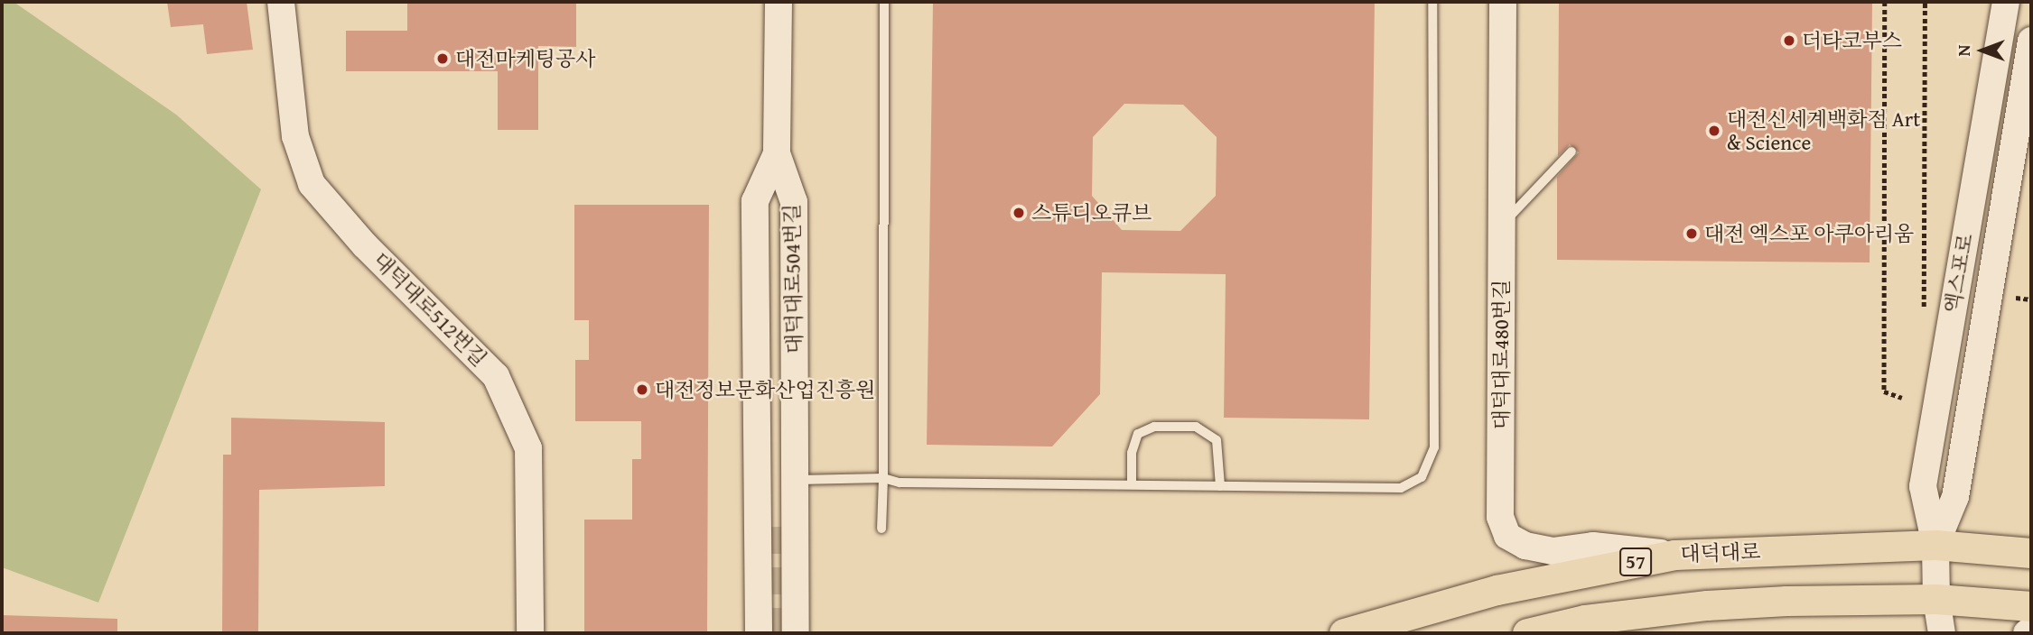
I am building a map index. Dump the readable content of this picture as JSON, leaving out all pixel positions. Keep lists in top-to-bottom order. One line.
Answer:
{"streets":{"main road":["대덕대로","57"],"street":["엑스포로","대덕대로504번길","대덕대로512번길","대덕대로480번길"]},"crossings":[["엑스포로","대덕대로"],["대덕대로480번길","대덕대로"]],"places":["더타코부스","대전마케팅공사","대전신세계백화점 Art & Science","스튜디오큐브","대전 엑스포 아쿠아리움","대전정보문화산업진흥원"],"north":"left"}
